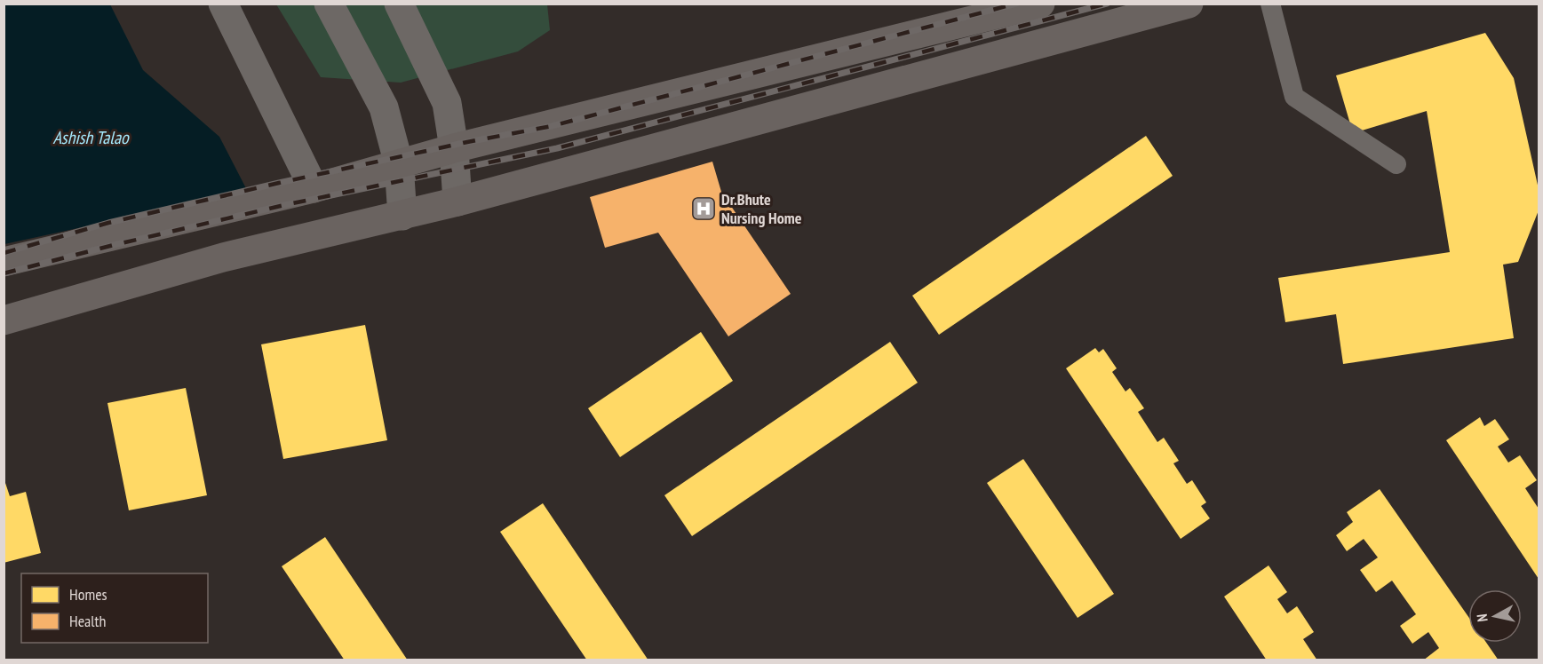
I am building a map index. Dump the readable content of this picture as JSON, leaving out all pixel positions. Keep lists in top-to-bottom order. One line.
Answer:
{"water":["Ashish Talao"],"places":{"hospital":["Dr.Bhute Nursing Home"]},"legend":["Homes","Health"],"north":"left"}
